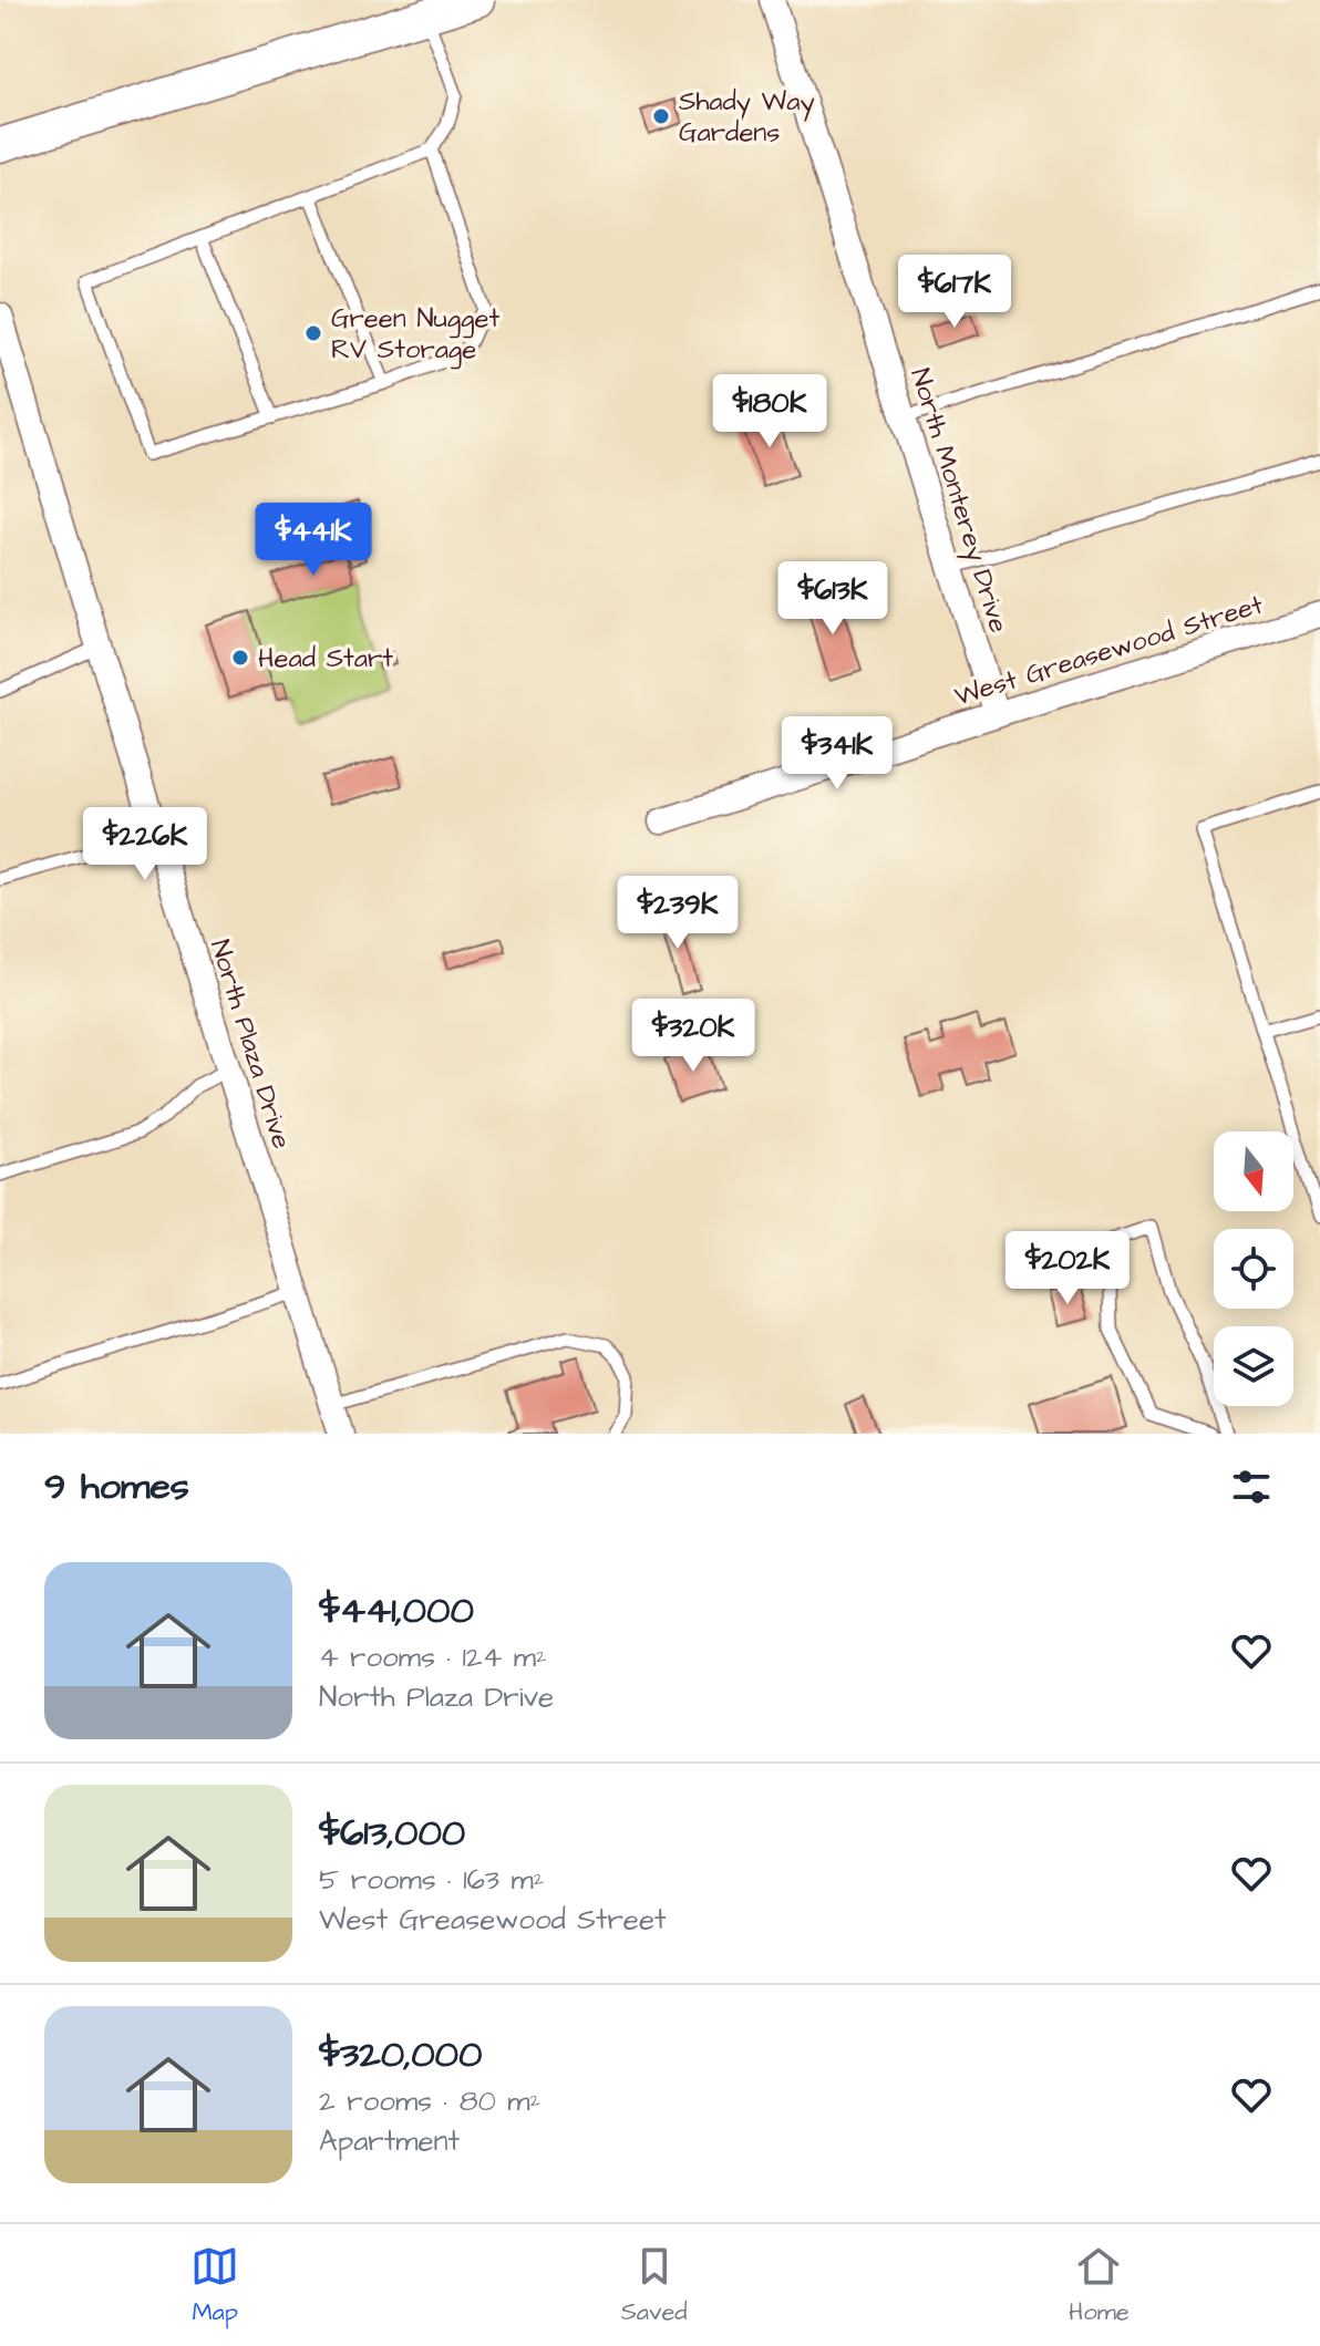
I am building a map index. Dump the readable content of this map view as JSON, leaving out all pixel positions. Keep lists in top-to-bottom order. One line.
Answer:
{"streets":{"street":["North Monterey Drive","West Greasewood Street","North Plaza Drive"]},"crossings":[["North Monterey Drive","West Greasewood Street"]],"places":["Shady Way Gardens","Green Nugget RV Storage","Head Start"],"north":"bottom","page":{"price":["$617K","$180K","$441K","$613K","$341K","$226K","$239K","$320K","$202K"],"heading":"9 homes","list":[{"name":"$441,000","note":"4 rooms · 124 m² · North Plaza Drive"},{"name":"$613,000","note":"5 rooms · 163 m² · West Greasewood Street"},{"name":"$320,000","note":"2 rooms · 80 m² · Apartment"}],"tabs":["Map","Saved","Home"]}}
